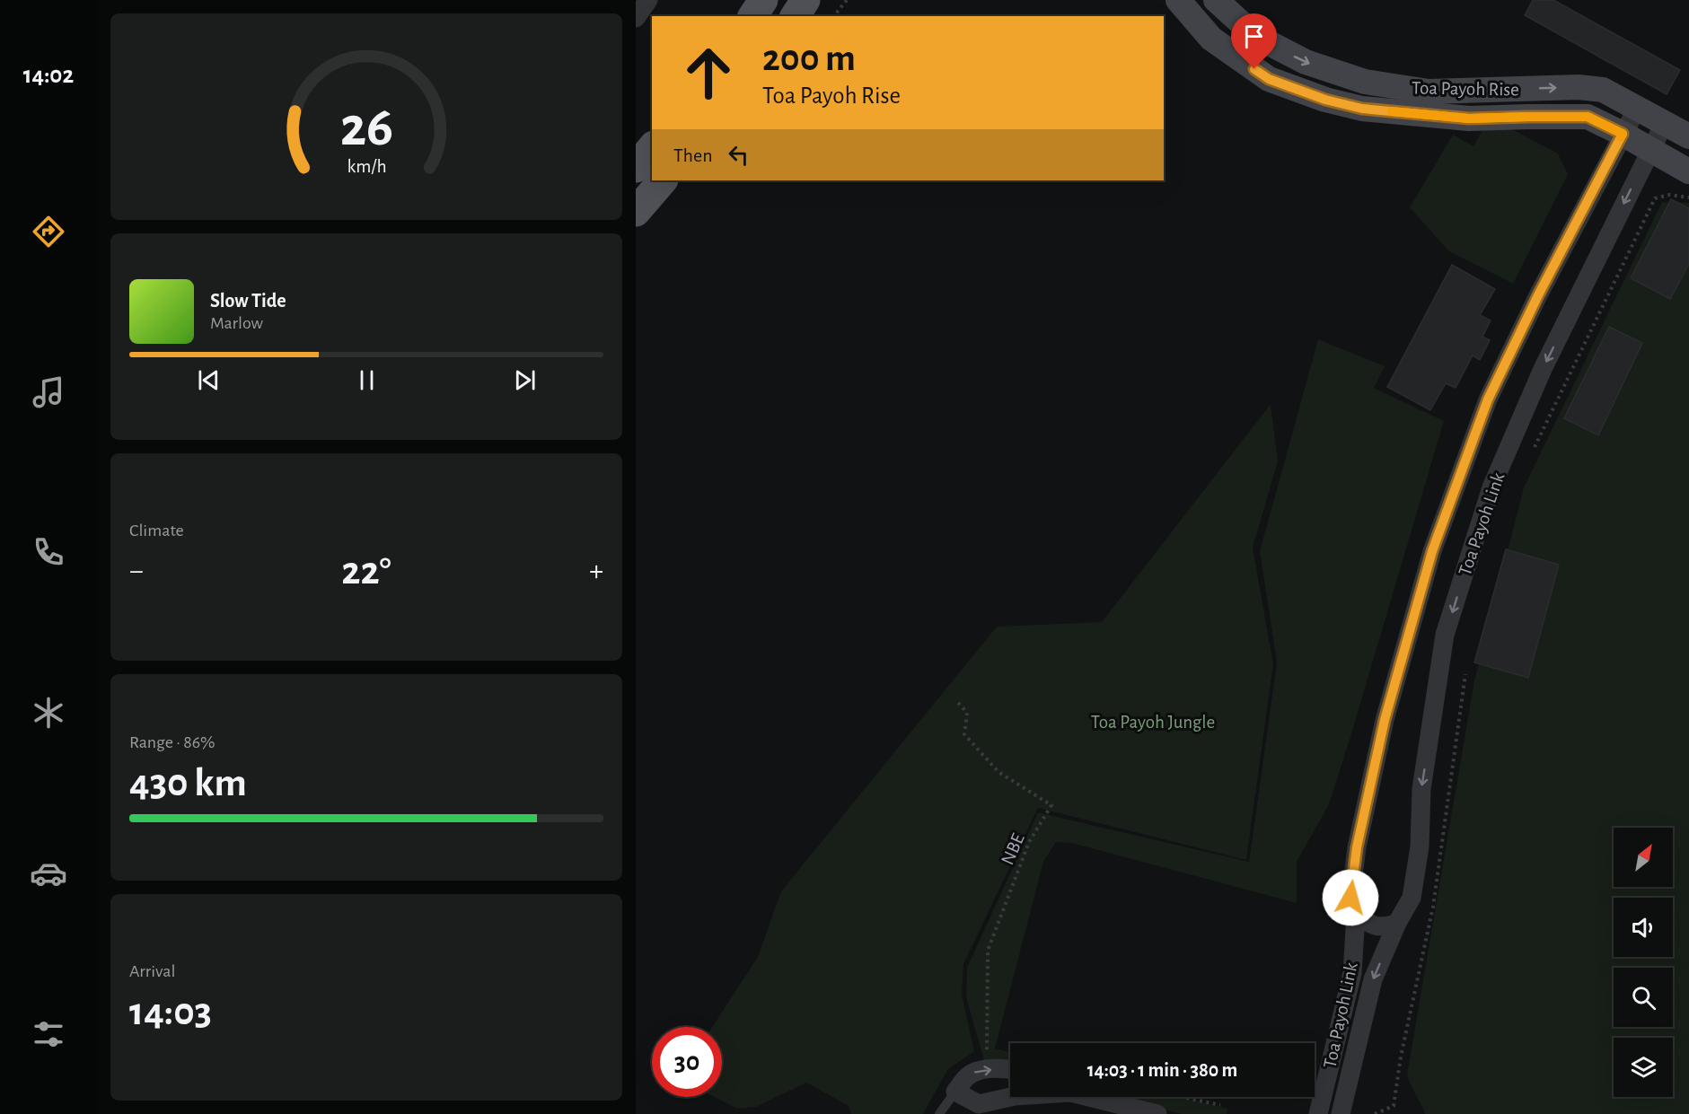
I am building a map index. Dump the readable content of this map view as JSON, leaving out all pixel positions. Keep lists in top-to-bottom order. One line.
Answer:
{"streets":{"main road":["Toa Payoh Rise"],"street":["Toa Payoh Link"],"path":["NBE"]},"crossings":[["Toa Payoh Rise","Toa Payoh Link"]],"parks":["Toa Payoh Jungle"],"north":"top right","page":{"tabs":"14:02","turn":["200 m","Toa Payoh Rise"],"then":"Then","song":["Slow Tide","Marlow"],"tile":["Climate",["Range · 86%","430 km"],["Arrival","14:03"]],"heat":["−","22°","+"],"limit":"30","trip":"14:03 · 1 min · 380 m","gauge":["26","km/h"]}}
